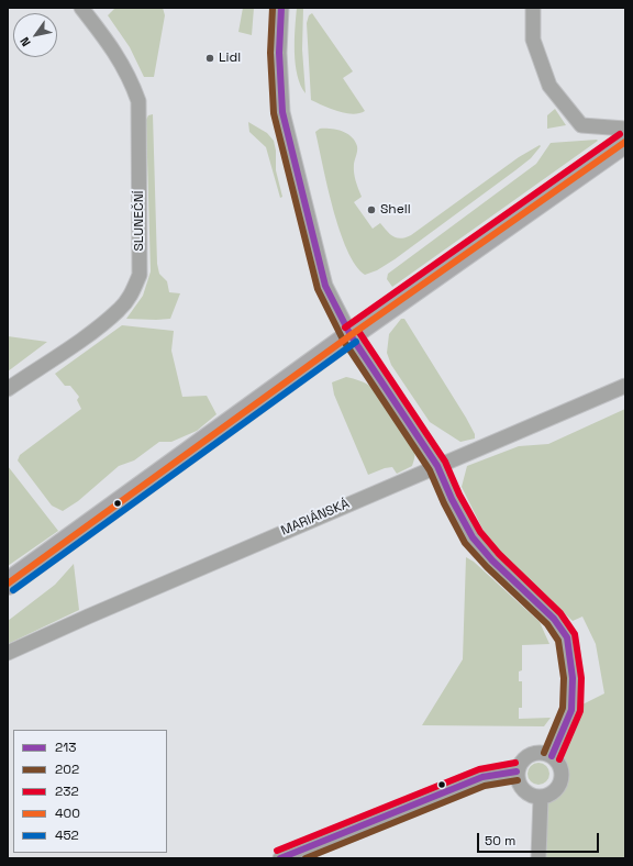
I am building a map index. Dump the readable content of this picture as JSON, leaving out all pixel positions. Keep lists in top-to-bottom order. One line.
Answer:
{"streets":{"street":["SLUNEČNÍ","MARIÁNSKÁ"]},"places":["Lidl","Shell"],"lines":["transit line 213","transit line 202","transit line 232","transit line 400","transit line 452"],"legend":["213","202","232","400","452"],"scale_bar":"50 m","north":"bottom left"}
